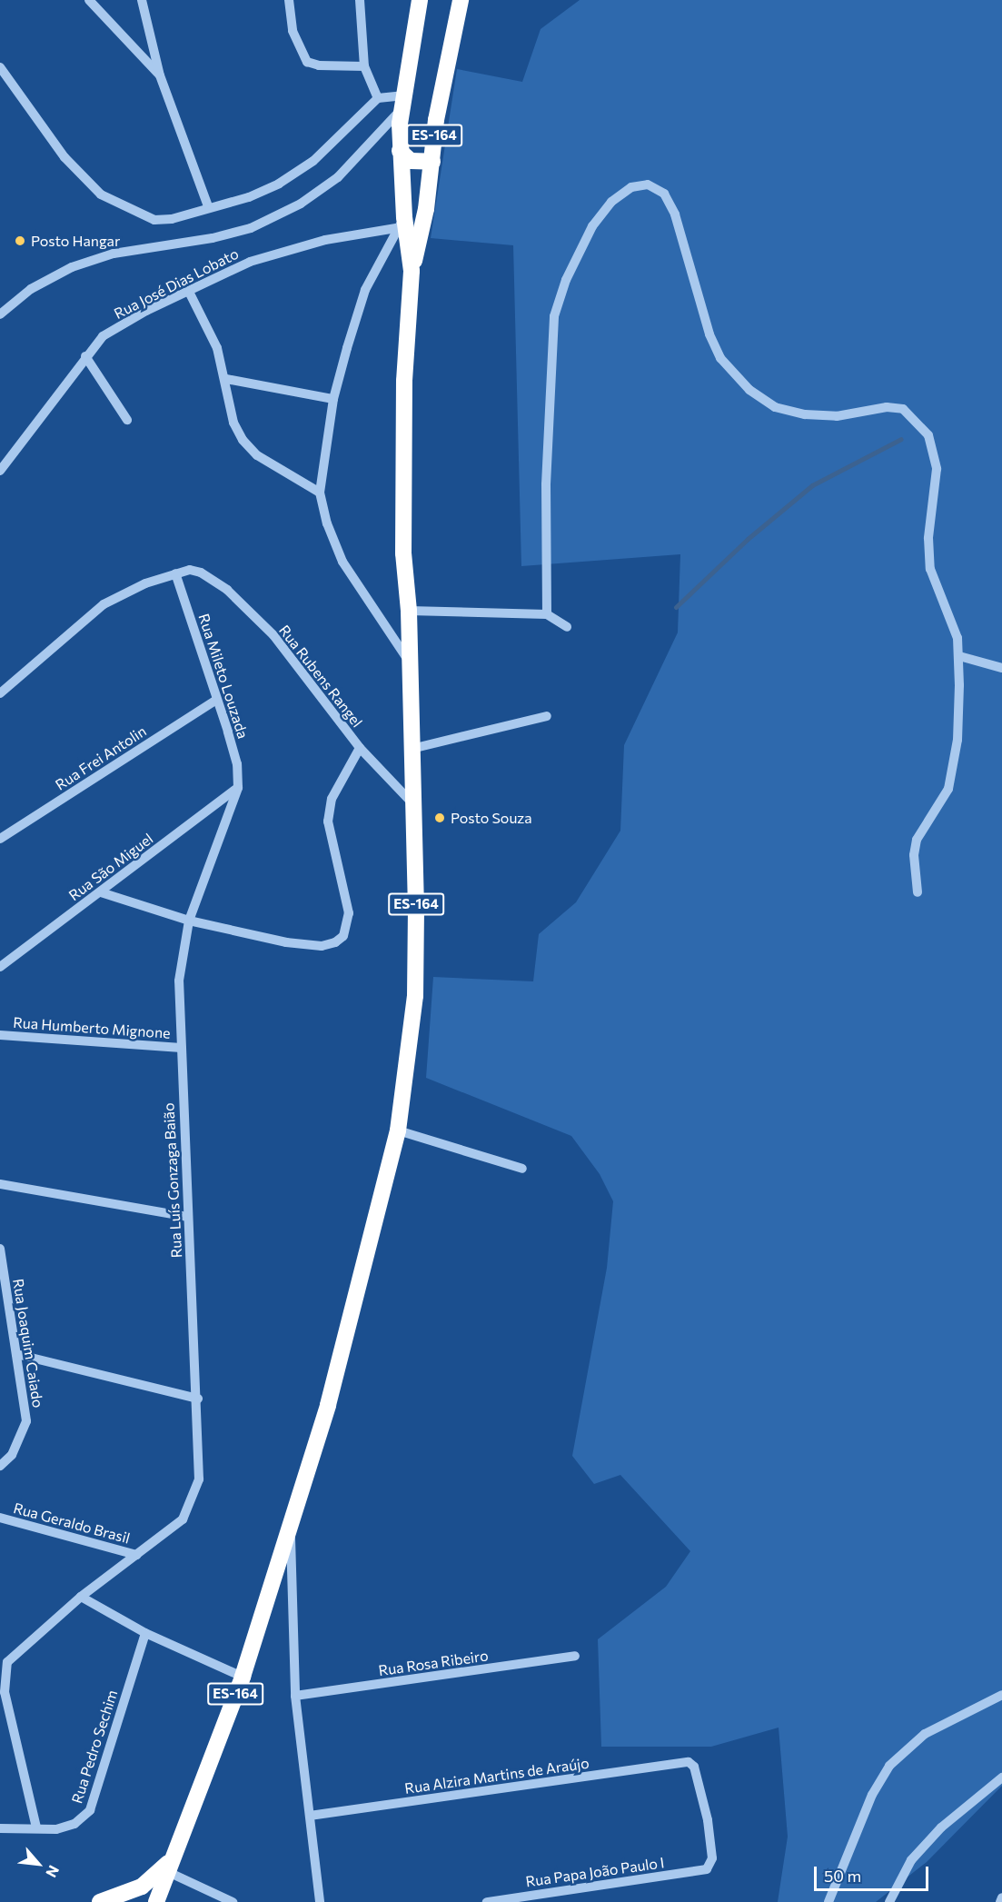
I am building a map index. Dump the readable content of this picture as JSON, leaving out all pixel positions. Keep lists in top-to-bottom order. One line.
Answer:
{"streets":{"highway":["ES-164"],"street":["Rua José Dias Lobato","Rua Mileto Louzada","Rua Rubens Rangel","Rua Frei Antolin","Rua São Miguel","Rua Humberto Mignone","Rua Luís Gonzaga Baião","Rua Joaquim Caiado","Rua Geraldo Brasil","Rua Rosa Ribeiro","Rua Pedro Sechim","Rua Alzira Martins de Araújo","Rua Papa João Paulo I"]},"crossings":[["ES-164","Rua José Dias Lobato"],["ES-164","Rua Rubens Rangel"],["Rua Mileto Louzada","Rua Rubens Rangel"],["Rua Mileto Louzada","Rua Frei Antolin"],["Rua Mileto Louzada","Rua São Miguel"],["Rua Mileto Louzada","Rua Luís Gonzaga Baião"],["Rua São Miguel","Rua Luís Gonzaga Baião"],["Rua Humberto Mignone","Rua Luís Gonzaga Baião"],["Rua Luís Gonzaga Baião","Rua Geraldo Brasil"],["Rua Luís Gonzaga Baião","Rua Pedro Sechim"],["Rua Alzira Martins de Araújo","Rua Papa João Paulo I"]],"places":["Posto Hangar","Posto Souza"],"scale_bar":"50 m","north":"bottom right"}
